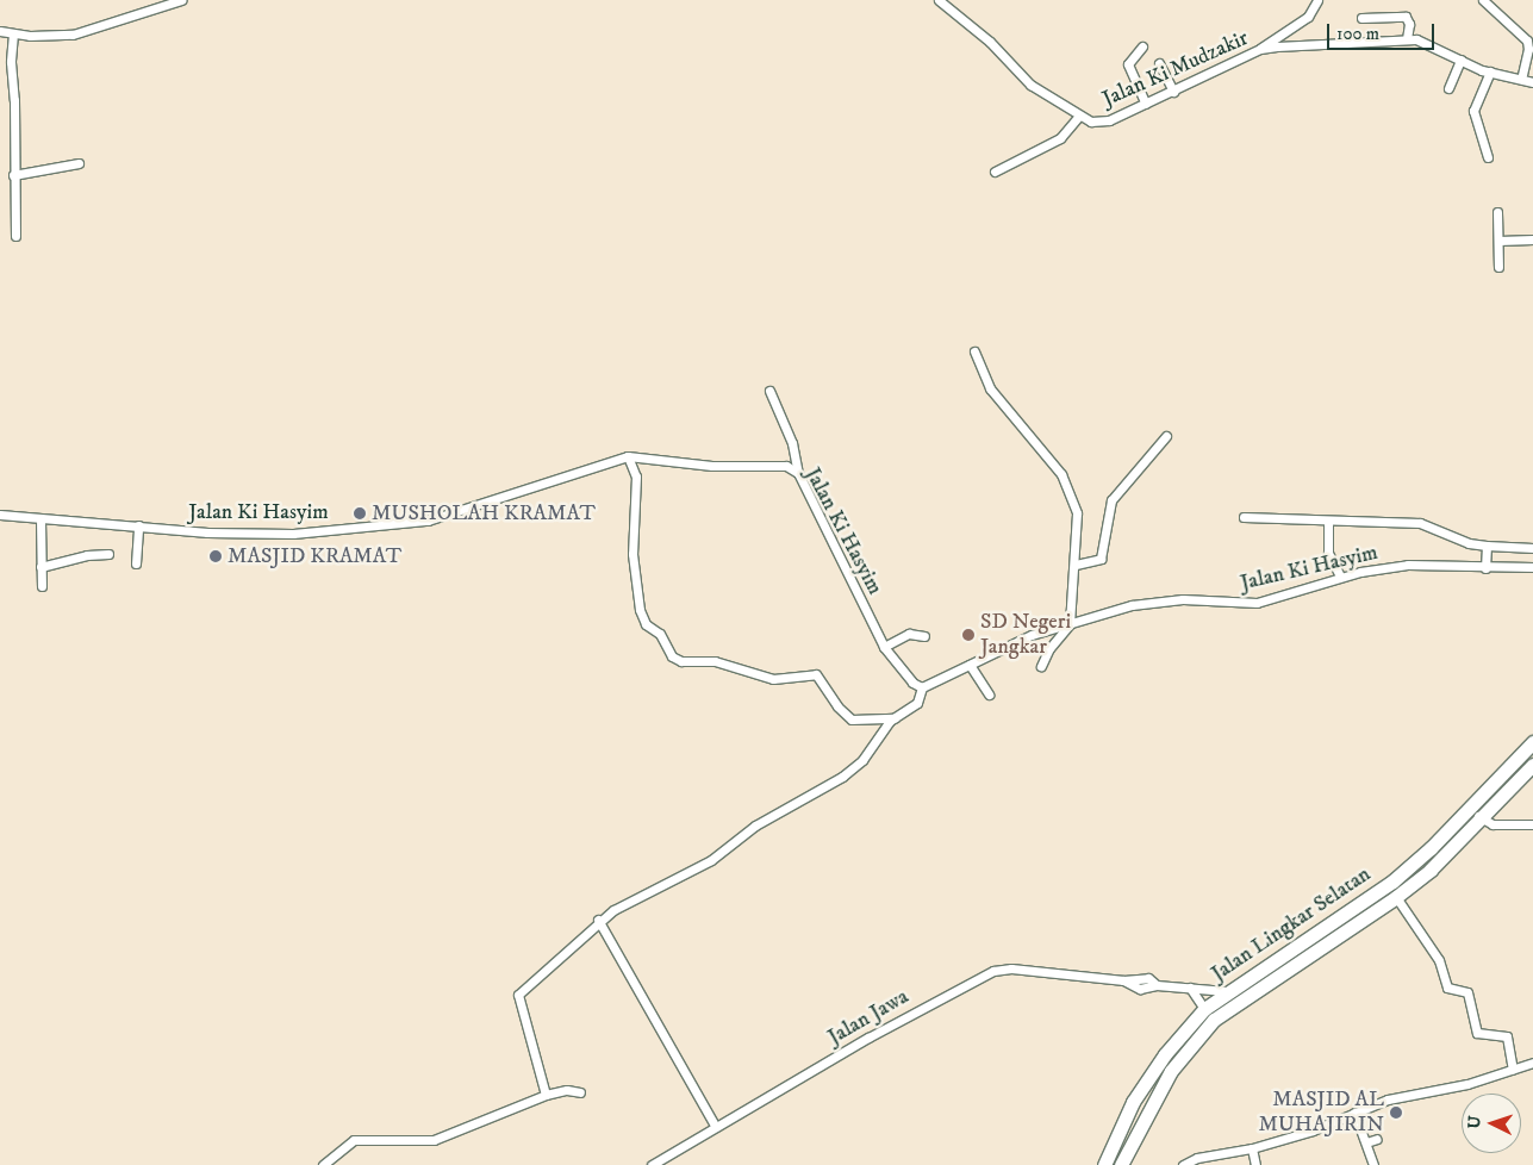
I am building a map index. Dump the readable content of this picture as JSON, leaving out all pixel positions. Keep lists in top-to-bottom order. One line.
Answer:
{"streets":{"highway":["Jalan Lingkar Selatan"],"street":["Jalan Ki Mudzakir","Jalan Ki Hasyim","Jalan Jawa"]},"crossings":[["Jalan Lingkar Selatan","Jalan Jawa"]],"places":["MUSHOLAH KRAMAT","MASJID KRAMAT","SD Negeri Jangkar","MASJID AL MUHAJIRIN"],"scale_bar":"100 m","north":"left"}
